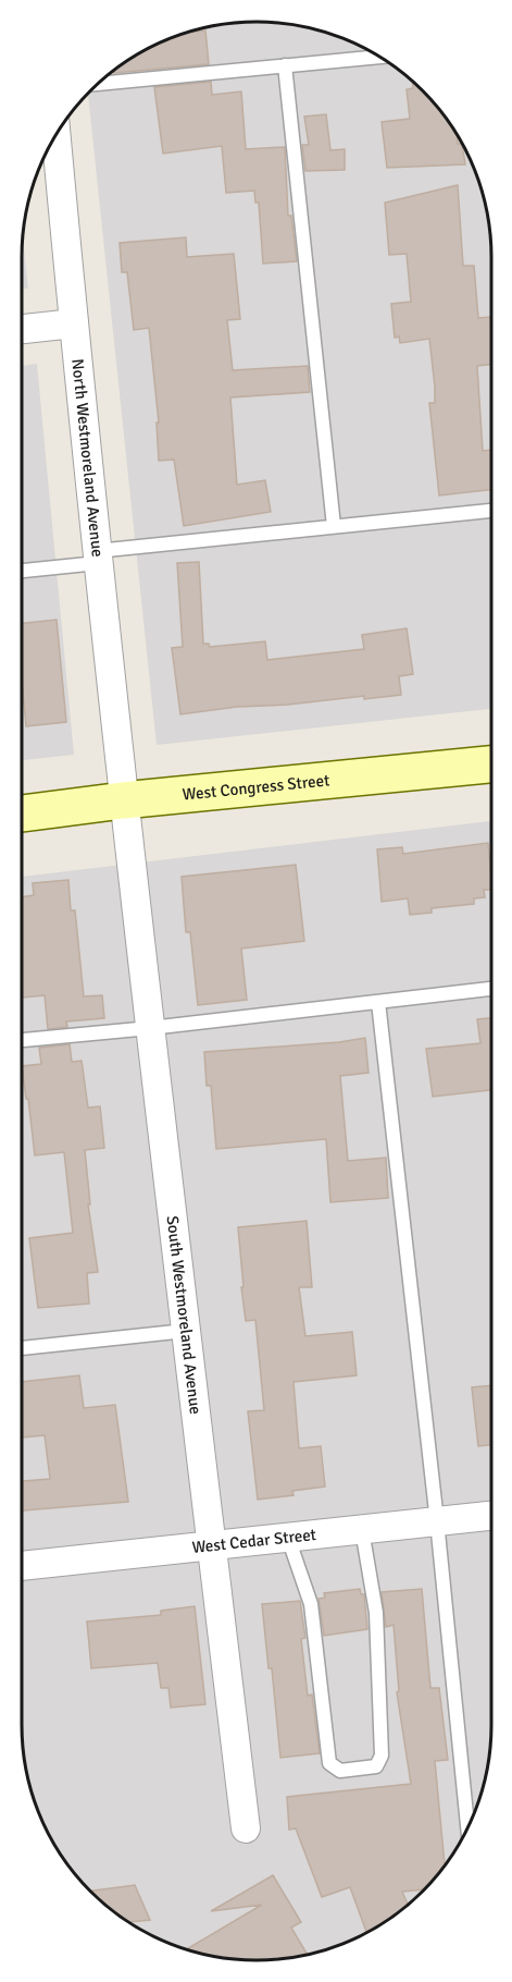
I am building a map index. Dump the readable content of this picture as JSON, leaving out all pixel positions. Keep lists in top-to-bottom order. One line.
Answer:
{"streets":{"main road":["West Congress Street"],"street":["North Westmoreland Avenue","South Westmoreland Avenue","West Cedar Street"]},"crossings":[["North Westmoreland Avenue","West Congress Street"],["North Westmoreland Avenue","South Westmoreland Avenue"],["West Congress Street","South Westmoreland Avenue"],["South Westmoreland Avenue","West Cedar Street"]]}
